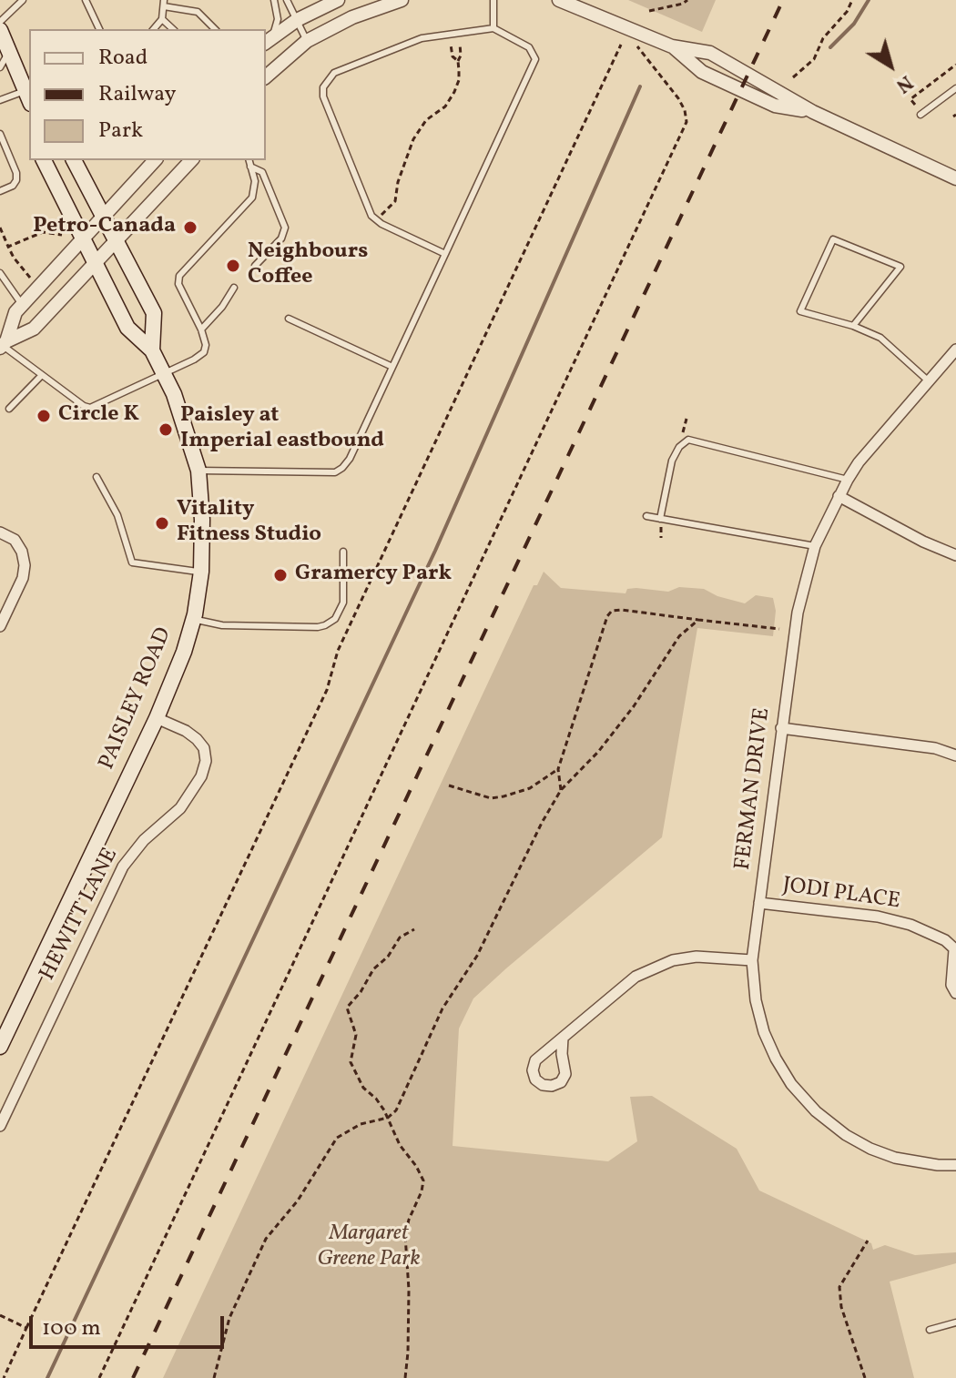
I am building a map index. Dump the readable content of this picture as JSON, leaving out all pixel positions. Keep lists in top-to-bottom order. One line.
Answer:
{"streets":{"main road":["PAISLEY ROAD"],"street":["FERMAN DRIVE","JODI PLACE","HEWITT LANE"]},"crossings":[["PAISLEY ROAD","HEWITT LANE"],["FERMAN DRIVE","JODI PLACE"]],"parks":["Margaret Greene Park"],"places":["Petro-Canada","Neighbours Coffee","Circle K","Paisley at Imperial eastbound","Vitality Fitness Studio","Gramercy Park"],"legend":["Road","Railway","Park"],"scale_bar":"100 m","north":"bottom right"}
